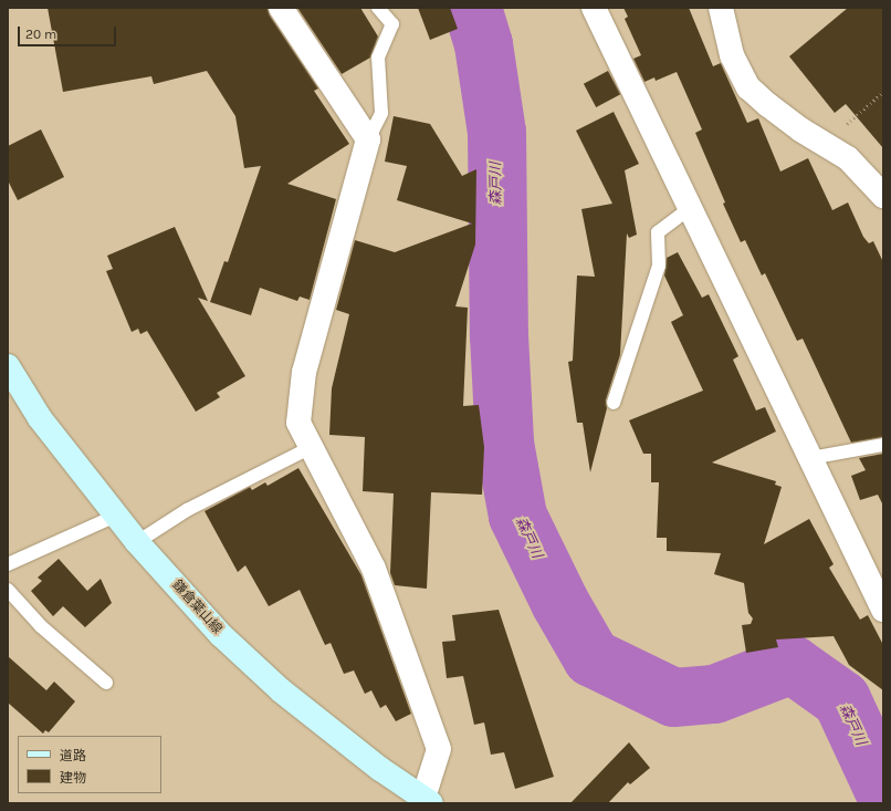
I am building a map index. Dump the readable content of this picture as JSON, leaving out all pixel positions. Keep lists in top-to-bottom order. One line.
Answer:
{"streets":{"main road":["鎌倉葉山線"]},"water":["森戸川"],"legend":["道路","建物"],"scale_bar":"20 m"}
